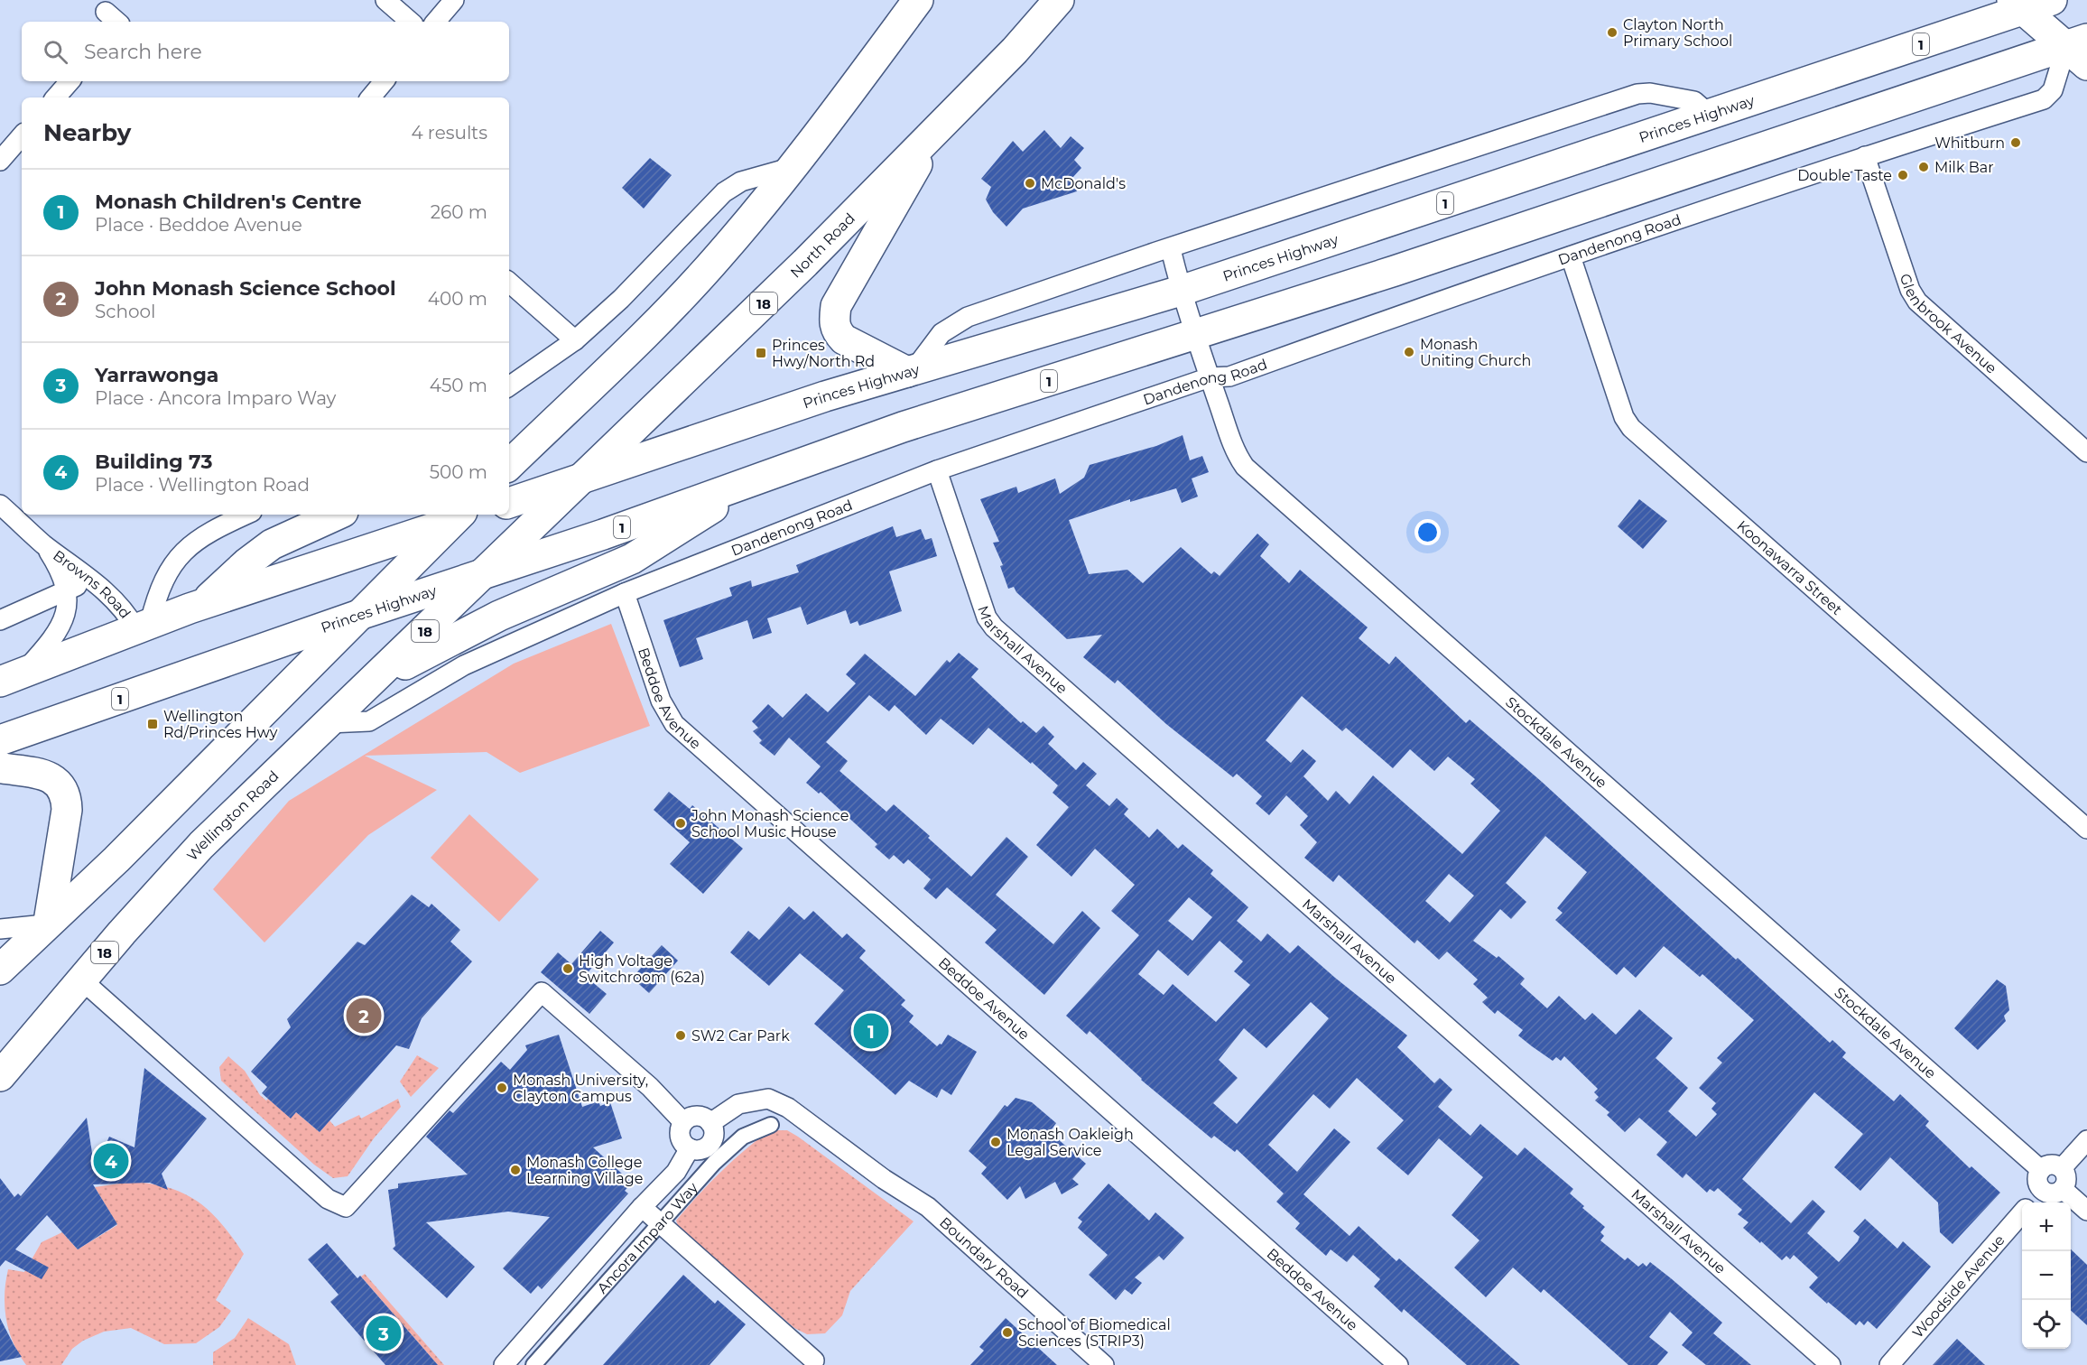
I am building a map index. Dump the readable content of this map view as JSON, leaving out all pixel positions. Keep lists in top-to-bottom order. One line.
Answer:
{"streets":{"main road":["1","Princes Highway","North Road","18","Wellington Road"],"street":["Dandenong Road","Glenbrook Avenue","Koonawarra Street","Browns Road","Marshall Avenue","Beddoe Avenue","Stockdale Avenue","Ancora Imparo Way","Boundary Road","Woodside Avenue"]},"crossings":[["1","Princes Highway"],["1","Dandenong Road"],["1","Stockdale Avenue"],["Princes Highway","North Road"],["Princes Highway","Stockdale Avenue"],["Princes Highway","Wellington Road"],["Dandenong Road","Glenbrook Avenue"],["Dandenong Road","Koonawarra Street"],["Dandenong Road","Marshall Avenue"],["Dandenong Road","Beddoe Avenue"],["Dandenong Road","Stockdale Avenue"],["Dandenong Road","Wellington Road"],["North Road","Wellington Road"],["Stockdale Avenue","Woodside Avenue"],["Ancora Imparo Way","Boundary Road"]],"places":{"other":["Clayton North Primary School","Whitburn","Milk Bar","Double Taste","McDonald's","Monash Uniting Church","John Monash Science School Music House","High Voltage Switchroom (62a)","SW2 Car Park","Monash University, Clayton Campus","Monash Oakleigh Legal Service","Monash College Learning Village","School of Biomedical Sciences (STRIP3)"],"transit":["Princes Hwy/North Rd","Wellington Rd/Princes Hwy"]},"page":{"search":"Search here","heading":["Nearby","4 results"],"list":[{"mark":"1","name":"Monash Children's Centre","note":"Place · Beddoe Avenue","value":"260 m"},{"mark":"2","name":"John Monash Science School","note":"School","value":"400 m"},{"mark":"3","name":"Yarrawonga","note":"Place · Ancora Imparo Way","value":"450 m"},{"mark":"4","name":"Building 73","note":"Place · Wellington Road","value":"500 m"}],"pins":["2","1","4","3"],"map_buttons":["+","−"]}}
